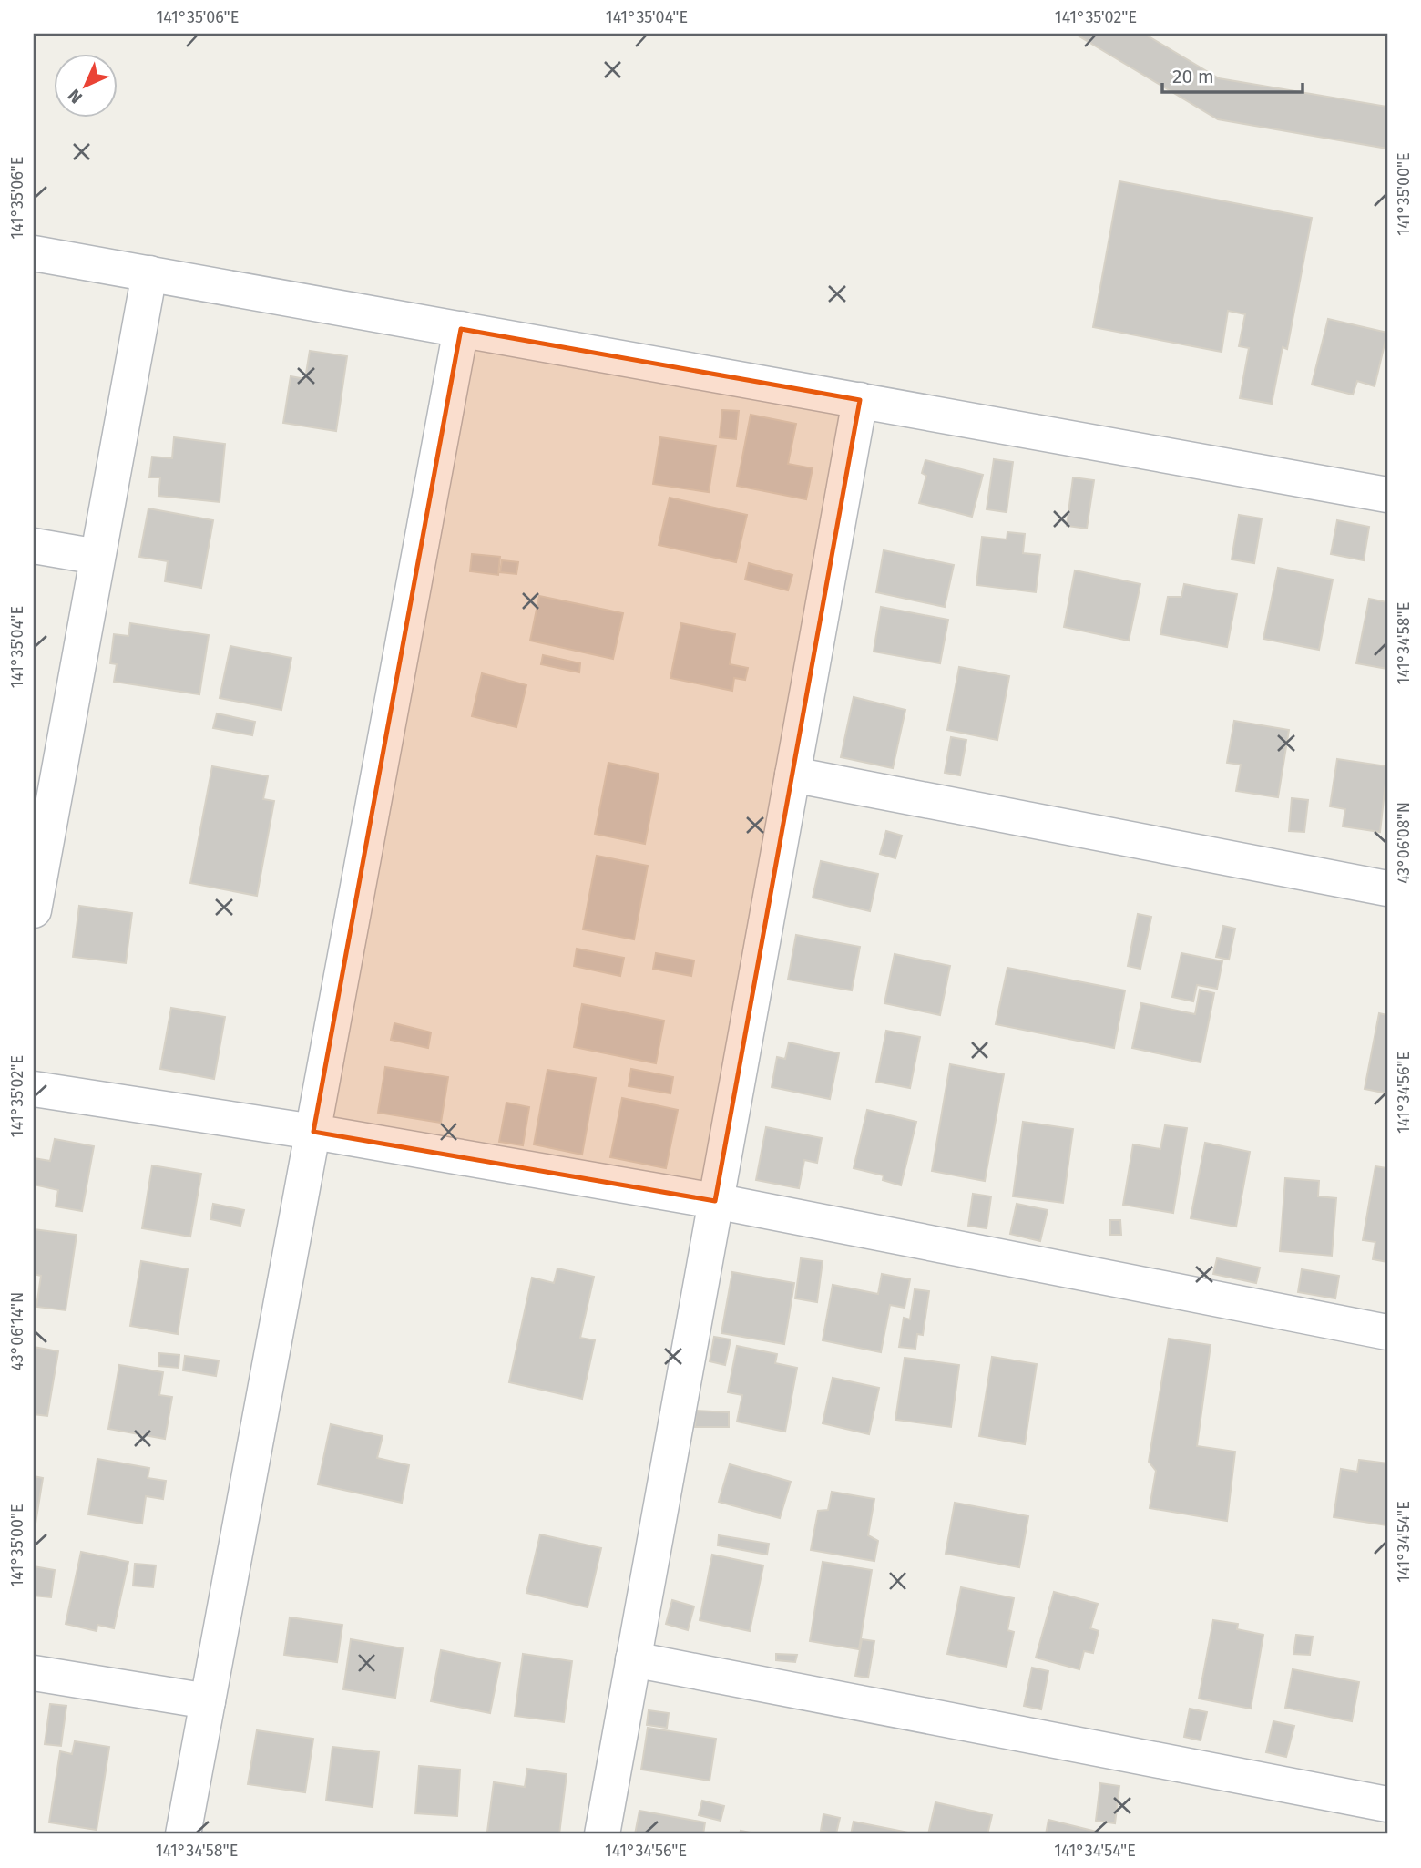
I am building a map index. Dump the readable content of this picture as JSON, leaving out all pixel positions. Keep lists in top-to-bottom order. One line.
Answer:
{"scale_bar":"20 m","north":"bottom left","coordinates":["141°35'06\"E","141°35'04\"E","141°35'02\"E","141°35'00\"E","141°34'58\"E","43°06'08\"N","141°34'56\"E","43°06'14\"N","141°34'54\"E"]}
